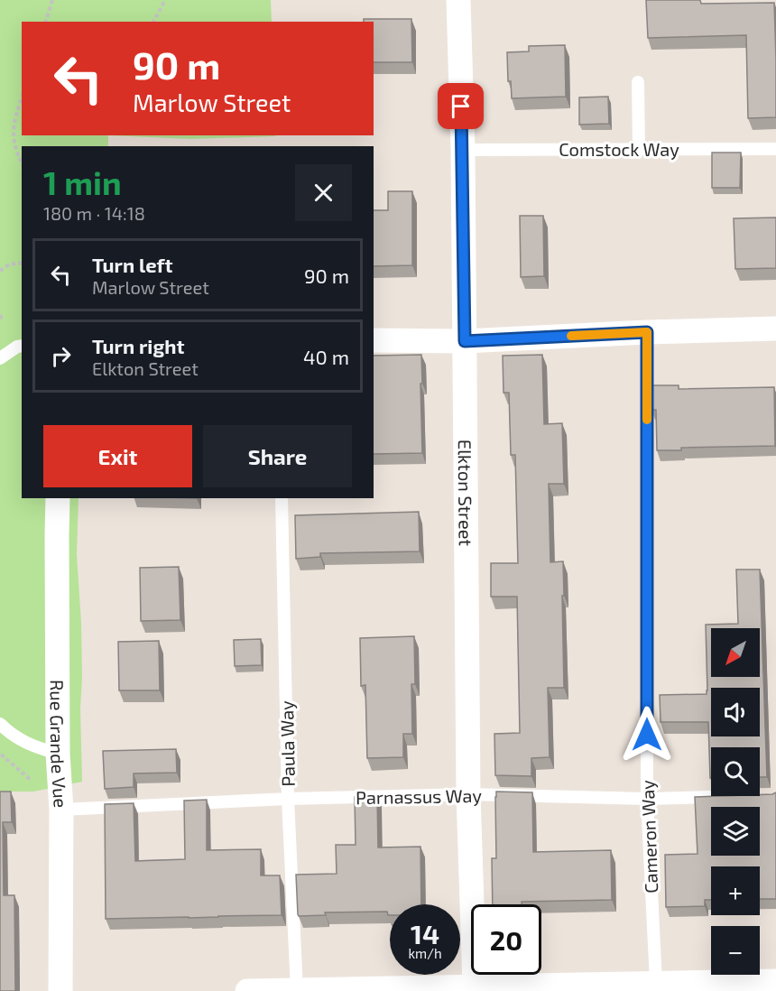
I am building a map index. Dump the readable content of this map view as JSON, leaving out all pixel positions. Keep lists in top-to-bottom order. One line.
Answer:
{"streets":{"street":["Elkton Street","Rue Grande Vue"],"lane":["Comstock Way","Paula Way","Parnassus Way","Cameron Way"]},"crossings":[["Comstock Way","Elkton Street"],["Elkton Street","Parnassus Way"],["Rue Grande Vue","Parnassus Way"],["Paula Way","Parnassus Way"],["Parnassus Way","Cameron Way"]],"north":"bottom left","page":{"turn":["90 m","Marlow Street"],"heading":["1 min","180 m · 14:18"],"list":[{"name":"Turn left","note":"Marlow Street","value":"90 m"},{"name":"Turn right","note":"Elkton Street","value":"40 m"}],"buttons":["Exit","Share"],"map_buttons":["+","−"],"speed":"14 km/h","limit":"20"}}
